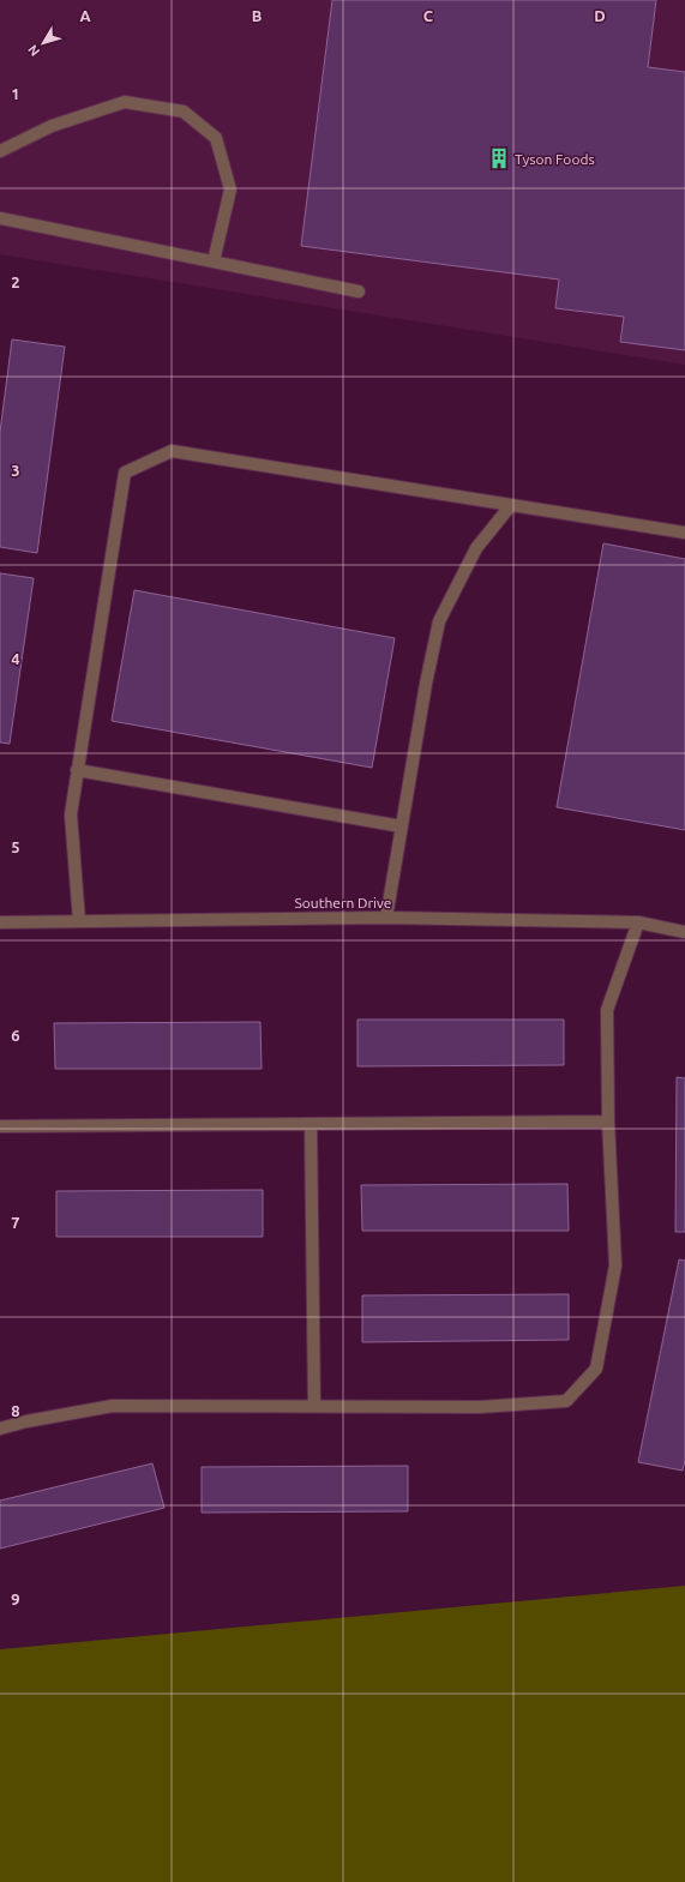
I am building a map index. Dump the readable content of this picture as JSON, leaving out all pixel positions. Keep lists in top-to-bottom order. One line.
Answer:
{"streets":{"street":["Southern Drive"]},"places":{"building":["Tyson Foods"]},"north":"bottom left","grid":{"columns":["A","B","C","D"],"rows":["1","2","3","4","5","6","7","8","9"]}}
